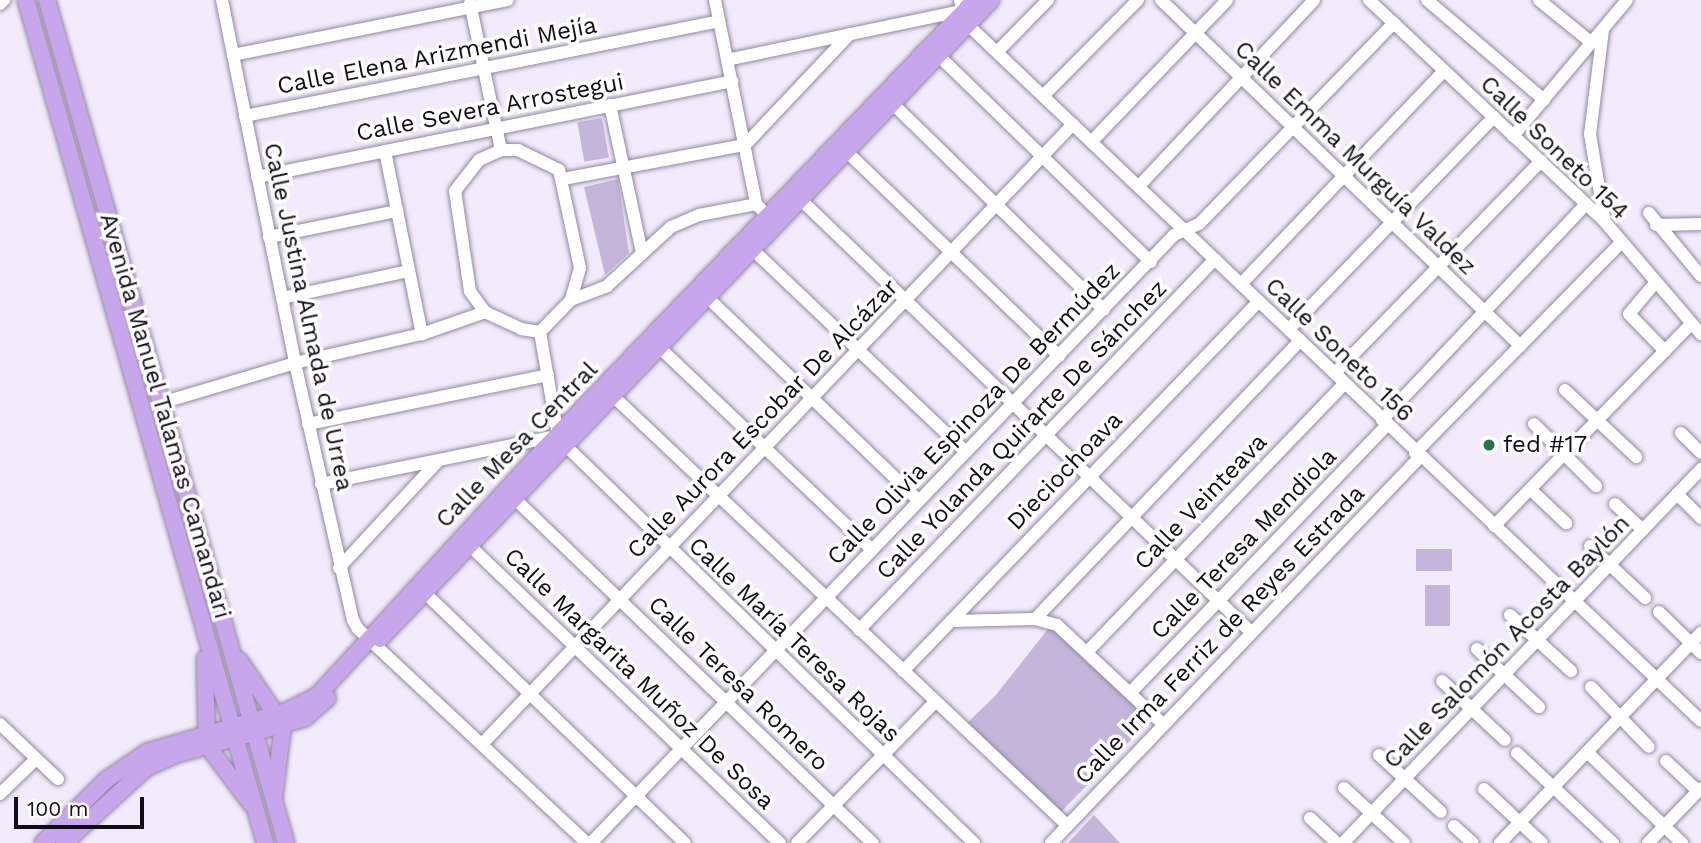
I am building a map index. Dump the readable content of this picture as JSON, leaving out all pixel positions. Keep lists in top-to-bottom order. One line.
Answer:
{"streets":{"main road":["Avenida Manuel Talamas Camandari","Calle Mesa Central"],"street":["Calle Elena Arizmendi Mejía","Calle Severa Arrostegui","Calle Soneto 154","Calle Emma Murguía Valdez","Calle Justina Almada de Urrea","Calle Soneto 156","Calle Olivia Espinoza De Bermúdez","Calle Aurora Escobar De Alcázar","Calle Yolanda Quirarte De Sánchez","Dieciochoava","Calle Veinteava","Calle Teresa Mendiola","Calle Irma Ferriz de Reyes Estrada","Calle María Teresa Rojas","Calle Salomón Acosta Baylón","Calle Margarita Muñoz De Sosa","Calle Teresa Romero"]},"crossings":[["Calle Elena Arizmendi Mejía","Calle Justina Almada de Urrea"],["Calle Severa Arrostegui","Calle Justina Almada de Urrea"],["Calle Soneto 154","Calle Olivia Espinoza De Bermúdez"],["Calle Soneto 154","Calle Teresa Mendiola"],["Calle Emma Murguía Valdez","Calle Olivia Espinoza De Bermúdez"],["Calle Emma Murguía Valdez","Calle Teresa Mendiola"],["Calle Justina Almada de Urrea","Calle Olivia Espinoza De Bermúdez"],["Calle Justina Almada de Urrea","Calle Aurora Escobar De Alcázar"],["Calle Justina Almada de Urrea","Calle Mesa Central"],["Calle Soneto 156","Calle Olivia Espinoza De Bermúdez"],["Calle Soneto 156","Calle Aurora Escobar De Alcázar"],["Calle Soneto 156","Calle Yolanda Quirarte De Sánchez"],["Calle Soneto 156","Calle Mesa Central"],["Calle Soneto 156","Dieciochoava"],["Calle Soneto 156","Calle Veinteava"],["Calle Soneto 156","Calle Teresa Mendiola"],["Calle Soneto 156","Calle Irma Ferriz de Reyes Estrada"],["Calle Soneto 156","Calle Salomón Acosta Baylón"],["Calle Olivia Espinoza De Bermúdez","Calle María Teresa Rojas"],["Calle Olivia Espinoza De Bermúdez","Calle Margarita Muñoz De Sosa"],["Calle Olivia Espinoza De Bermúdez","Calle Teresa Romero"],["Avenida Manuel Talamas Camandari","Calle Mesa Central"],["Calle Aurora Escobar De Alcázar","Calle María Teresa Rojas"],["Calle Aurora Escobar De Alcázar","Calle Margarita Muñoz De Sosa"],["Calle Aurora Escobar De Alcázar","Calle Teresa Romero"],["Calle Mesa Central","Calle María Teresa Rojas"],["Calle Mesa Central","Calle Margarita Muñoz De Sosa"],["Calle Mesa Central","Calle Teresa Romero"],["Dieciochoava","Calle Irma Ferriz de Reyes Estrada"],["Calle Veinteava","Calle Irma Ferriz de Reyes Estrada"],["Calle Teresa Mendiola","Calle Irma Ferriz de Reyes Estrada"]],"places":["fed #17"],"scale_bar":"100 m"}
